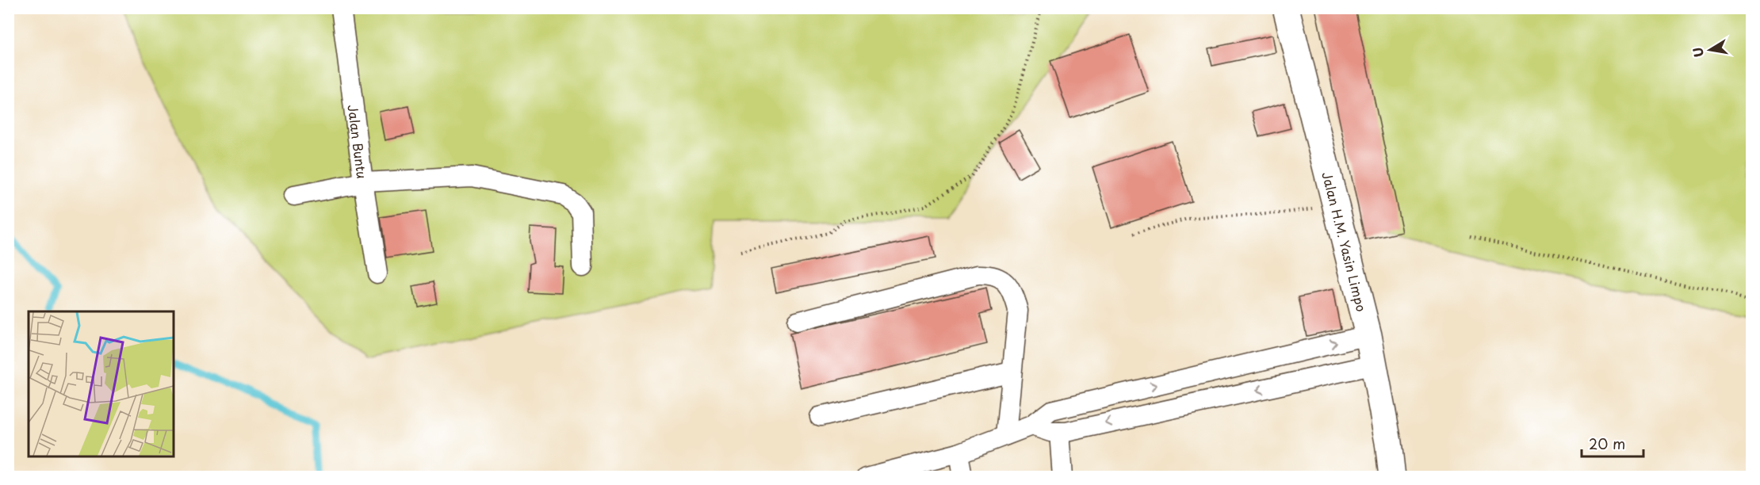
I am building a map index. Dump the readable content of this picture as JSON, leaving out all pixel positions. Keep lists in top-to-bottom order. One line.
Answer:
{"streets":{"main road":["Jalan H.M. Yasin Limpo"],"street":["Jalan Buntu"]},"scale_bar":"20 m","north":"left"}
